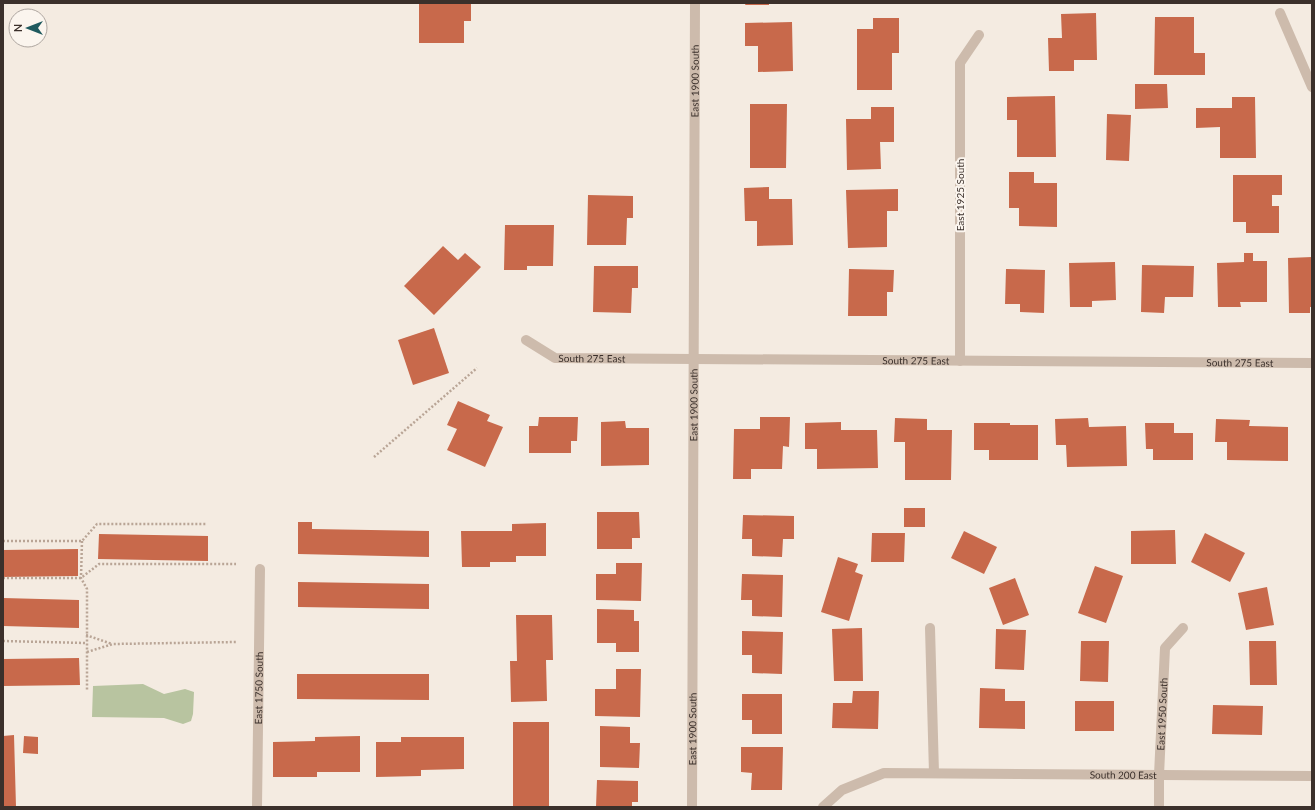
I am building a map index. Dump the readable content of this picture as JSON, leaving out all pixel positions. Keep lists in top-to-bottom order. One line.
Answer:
{"streets":{"street":["East 1900 South","East 1925 South","South 275 East","East 1750 South","East 1950 South","South 200 East"]},"crossings":[["East 1900 South","South 275 East"],["East 1925 South","South 275 East"],["East 1950 South","South 200 East"]],"north":"left"}
